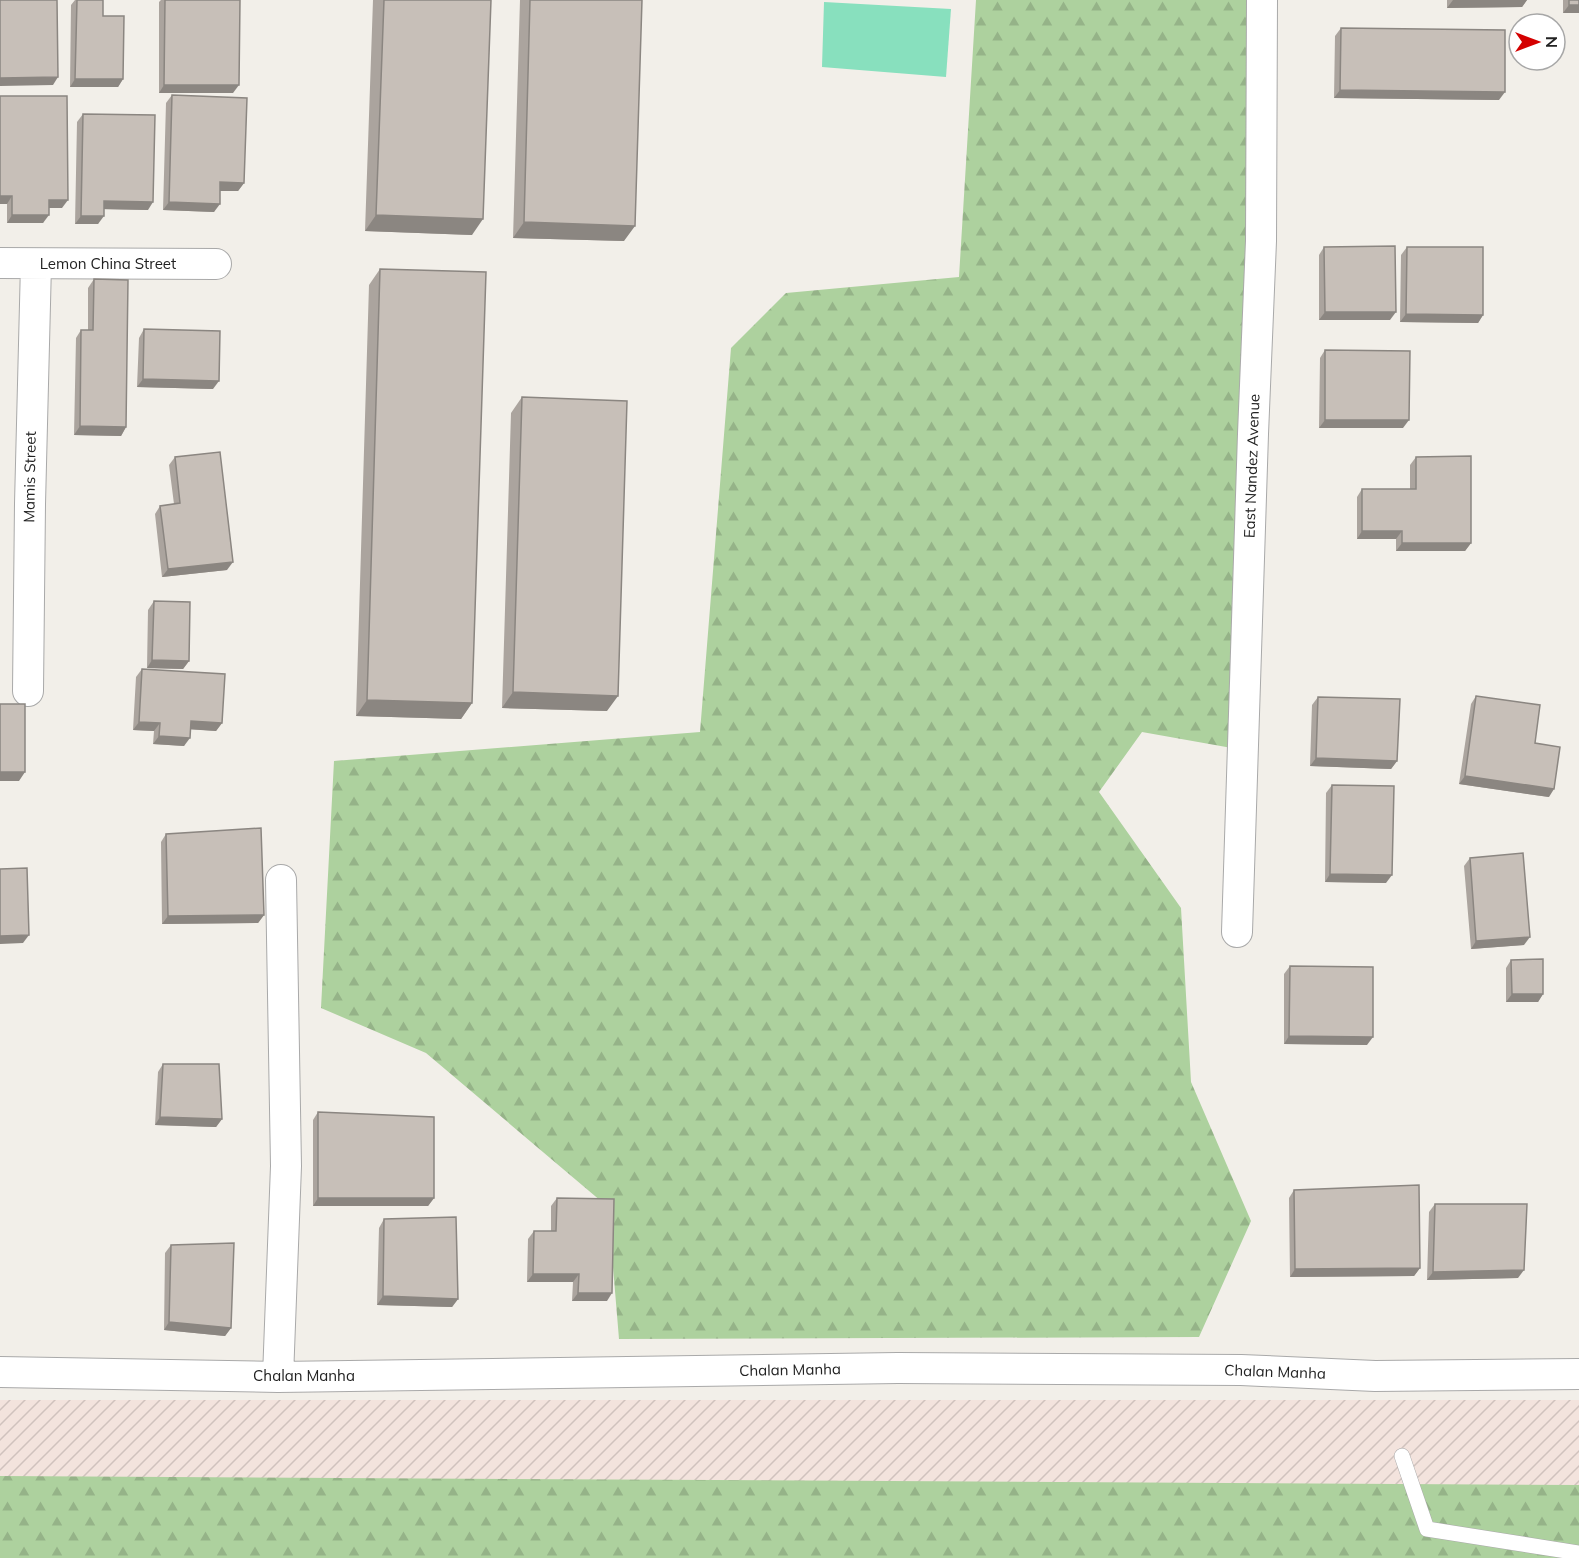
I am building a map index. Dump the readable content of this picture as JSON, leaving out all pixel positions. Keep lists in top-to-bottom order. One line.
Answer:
{"streets":{"street":["Lemon China Street","East Nandez Avenue","Mamis Street","Chalan Manha"]},"crossings":[["Lemon China Street","Mamis Street"]],"north":"right"}
